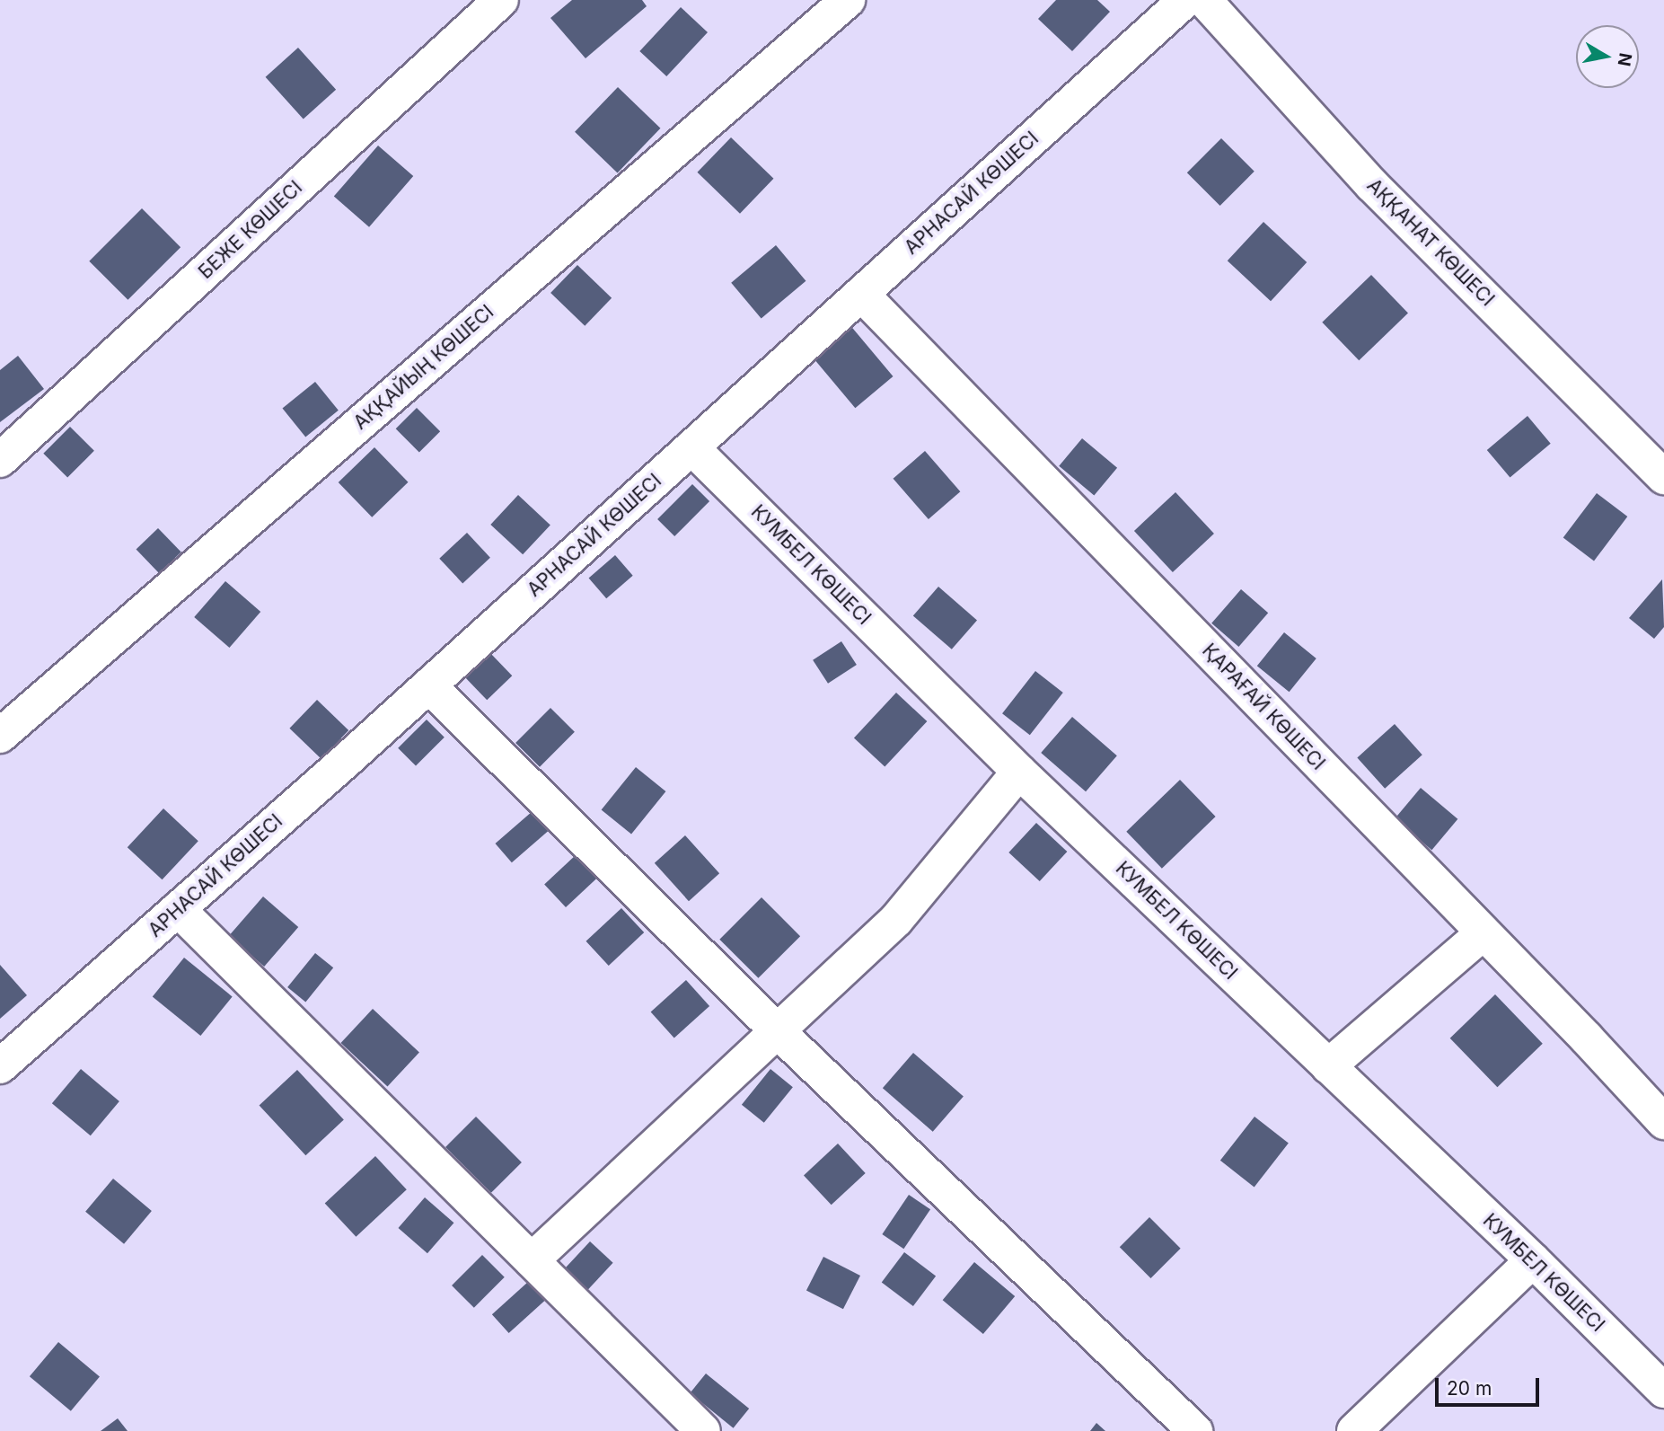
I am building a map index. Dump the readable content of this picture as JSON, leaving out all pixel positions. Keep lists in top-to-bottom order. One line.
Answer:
{"streets":{"street":["АРНАСАЙ КӨШЕСІ","БЕЖЕ КӨШЕСІ","АҚҚАНАТ КӨШЕСІ","АҚҚАЙЫҢ КӨШЕСІ","КУМБЕЛ KӨШЕСІ","ҚАРАҒАЙ КӨШЕСІ"]},"crossings":[["АРНАСАЙ КӨШЕСІ","КУМБЕЛ KӨШЕСІ"],["АРНАСАЙ КӨШЕСІ","ҚАРАҒАЙ КӨШЕСІ"]],"scale_bar":"20 m","north":"right"}
